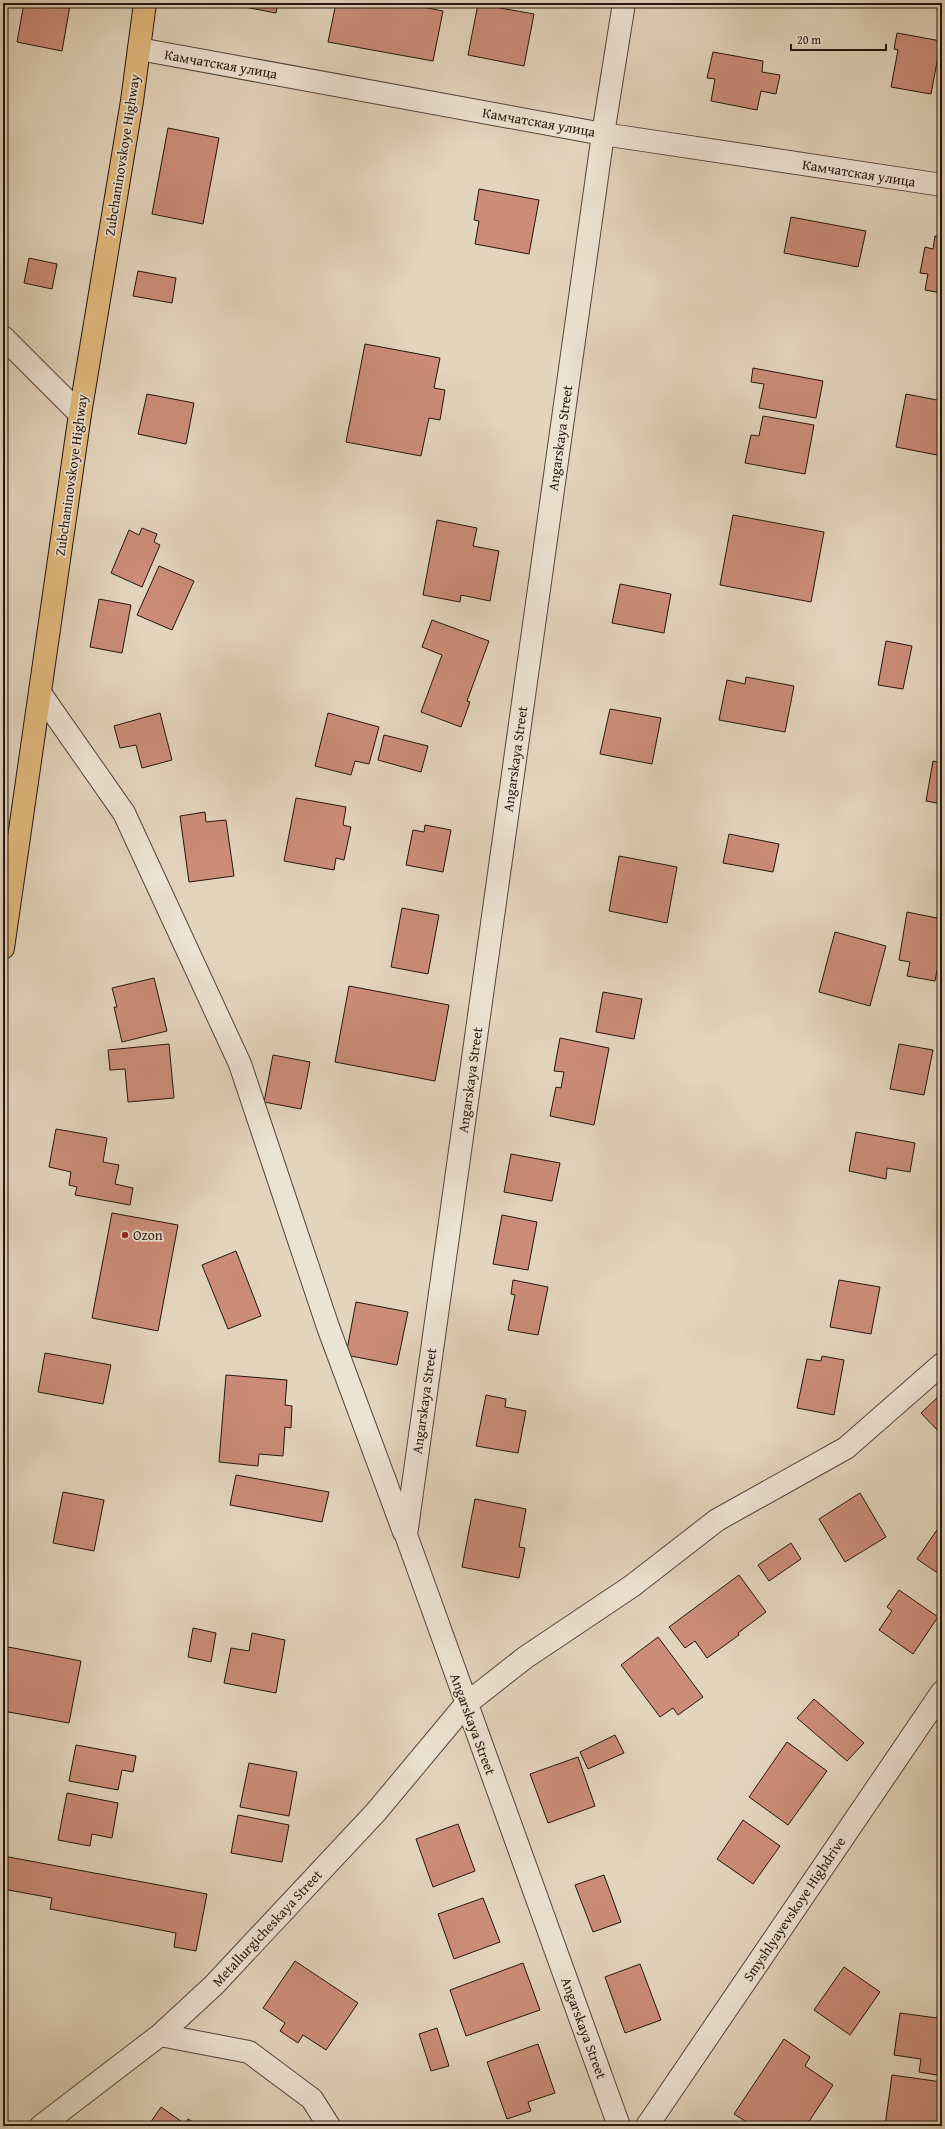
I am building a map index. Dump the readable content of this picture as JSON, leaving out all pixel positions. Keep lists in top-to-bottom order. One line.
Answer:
{"streets":{"main road":["Zubchaninovskoye Highway"],"street":["Камчатская улица","Angarskaya Street","Smyshlyayevskoye Highdrive","Metallurgicheskaya Street"]},"crossings":[["Камчатская улица","Zubchaninovskoye Highway"],["Камчатская улица","Angarskaya Street"],["Angarskaya Street","Metallurgicheskaya Street"]],"places":["Ozon"],"scale_bar":"20 m"}
